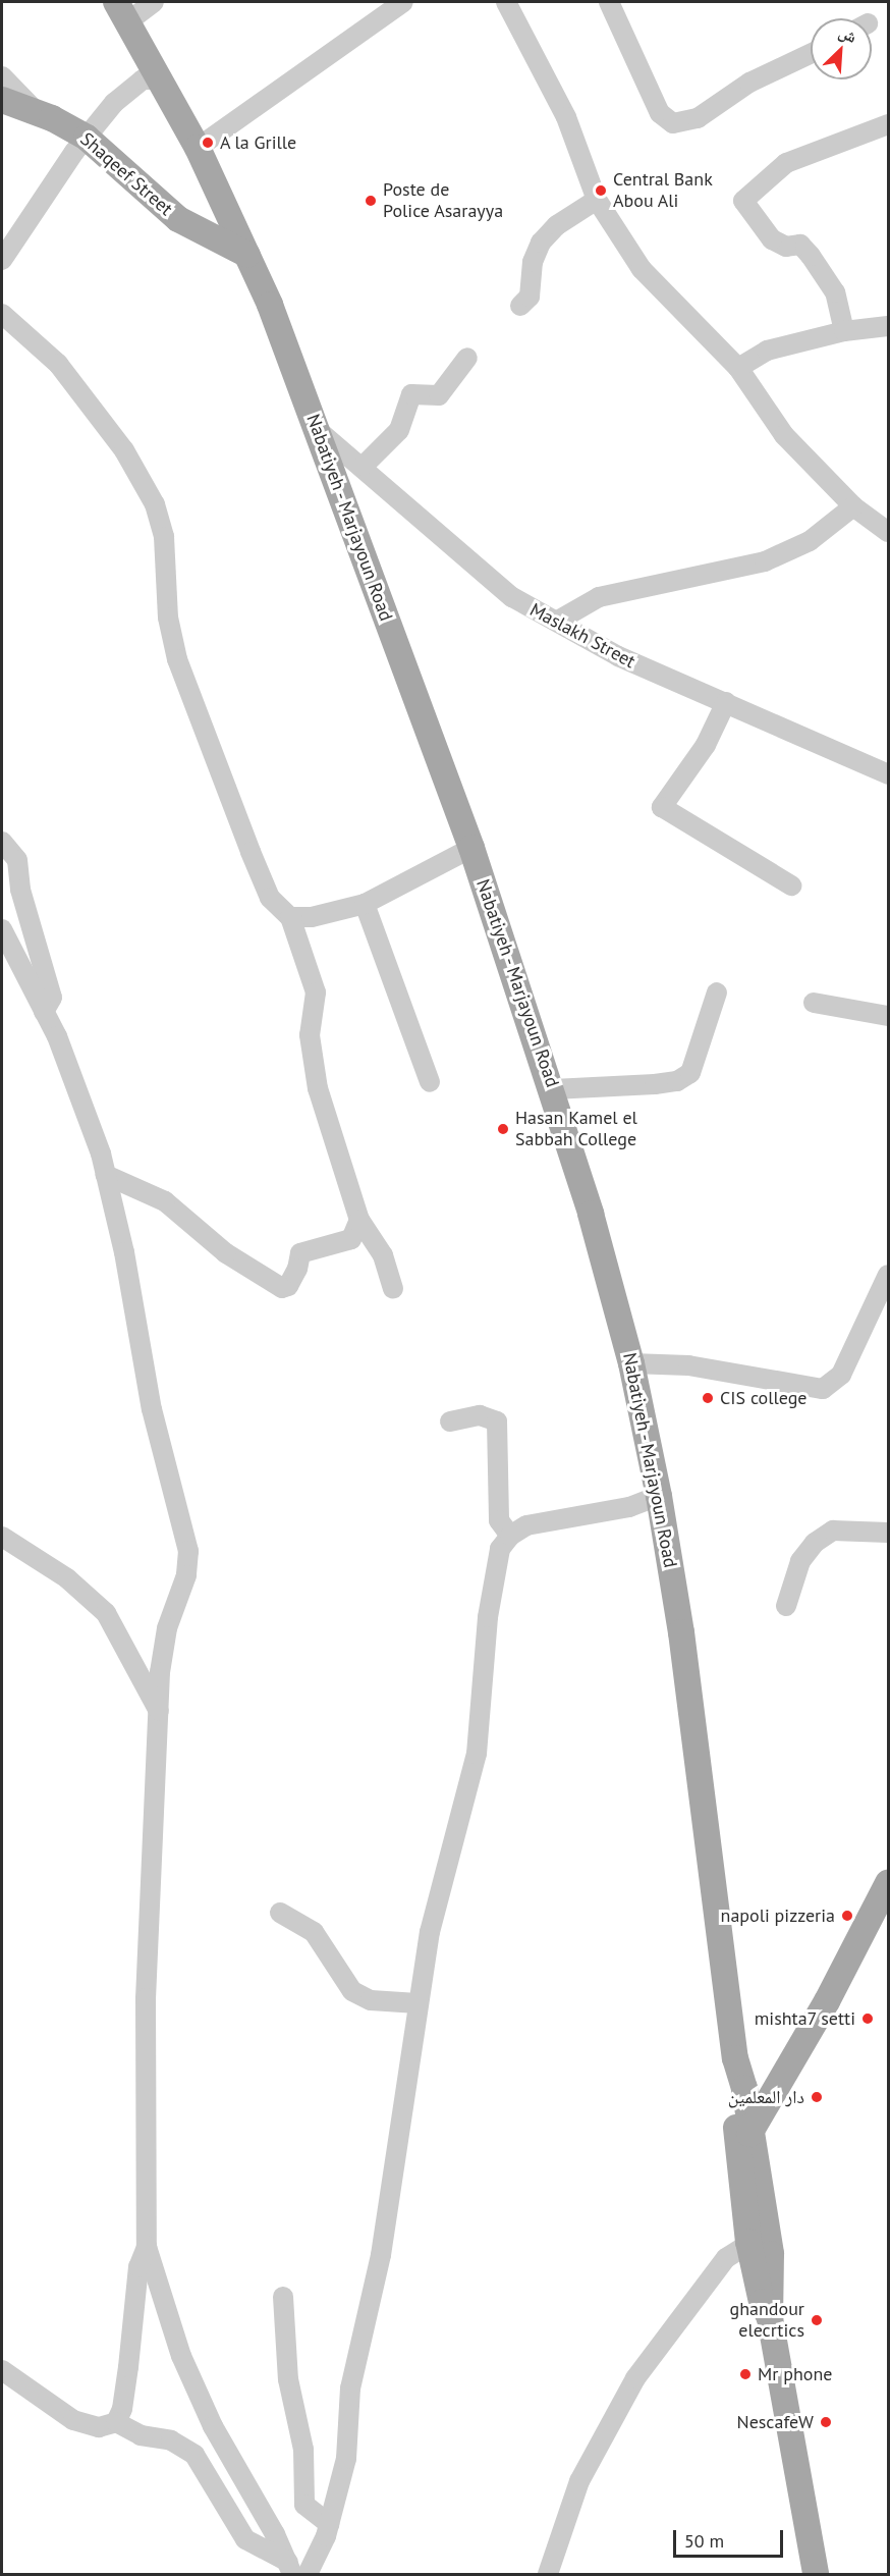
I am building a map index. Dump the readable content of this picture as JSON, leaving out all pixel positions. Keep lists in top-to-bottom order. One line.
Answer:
{"streets":{"main road":["Shaqeef Street","Nabatiyeh - Marjayoun Road"],"street":["Maslakh Street"]},"crossings":[["Shaqeef Street","Nabatiyeh - Marjayoun Road"],["Nabatiyeh - Marjayoun Road","Maslakh Street"]],"places":["A la Grille","Central Bank Abou Ali","Poste de Police Asarayya","Hasan Kamel el Sabbah College","CIS college","napoli pizzeria","mishta7 setti","دار المعلمين","ghandour elecrtics","Mr phone","NescafeW"],"scale_bar":"50 m","north":"top right"}
